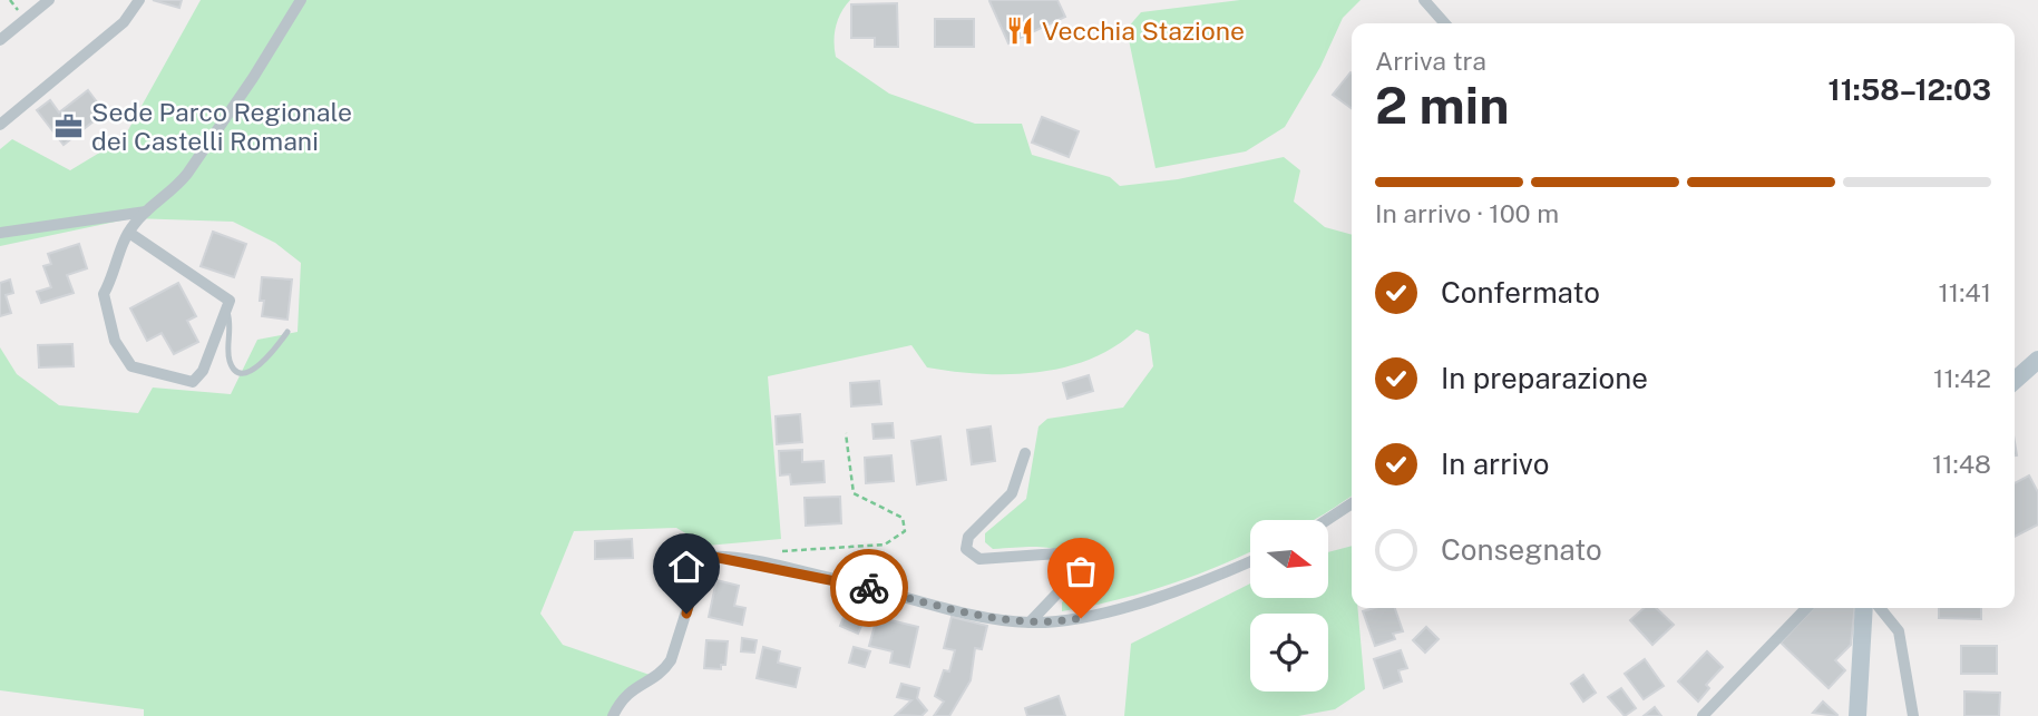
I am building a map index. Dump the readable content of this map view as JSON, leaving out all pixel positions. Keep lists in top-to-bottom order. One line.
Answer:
{"places":{"restaurant":["Vecchia Stazione"],"office":["Sede Parco Regionale dei Castelli Romani"]},"north":"right","page":{"heading":["2 min","Arriva tra","11:58–12:03"],"bar":"In arrivo · 100 m","list":[["Confermato","11:41"],["In preparazione","11:42"],["In arrivo","11:48"],"Consegnato"]}}
